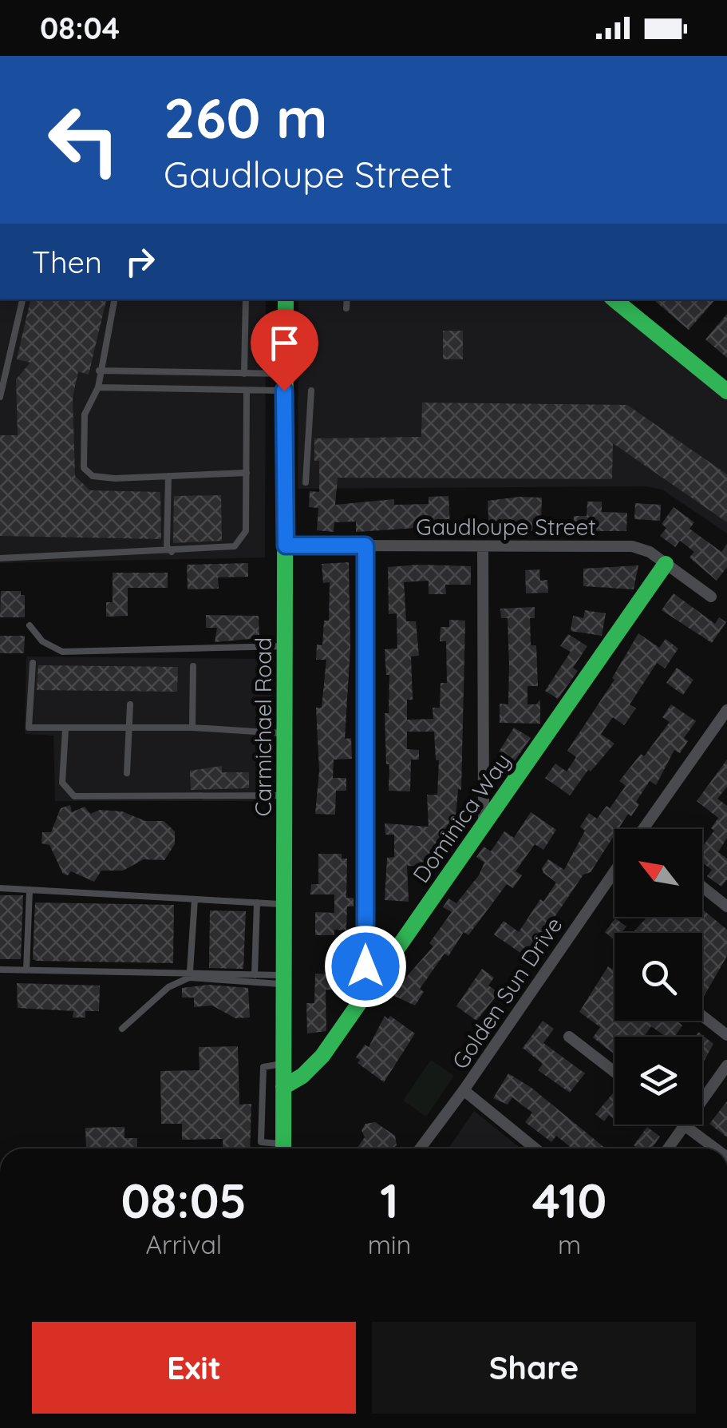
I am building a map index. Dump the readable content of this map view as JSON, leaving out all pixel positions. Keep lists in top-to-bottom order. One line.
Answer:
{"streets":{"main road":["Carmichael Road","Dominica Way"],"street":["Gaudloupe Street","Golden Sun Drive"]},"crossings":[["Gaudloupe Street","Carmichael Road"],["Gaudloupe Street","Dominica Way"],["Carmichael Road","Dominica Way"]],"north":"top left","page":{"status":"08:04","turn":["260 m","Gaudloupe Street"],"then":"Then","eta":["08:05","Arrival","1","min","410","m"],"buttons":["Exit","Share"]}}
